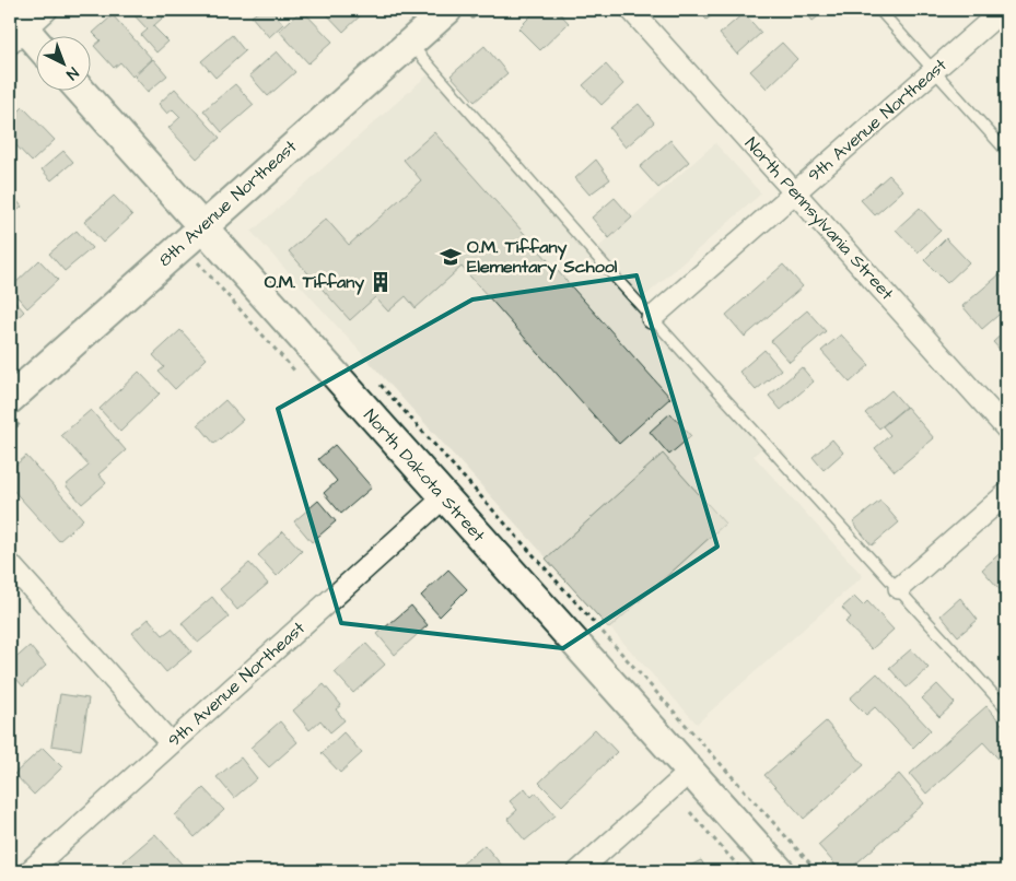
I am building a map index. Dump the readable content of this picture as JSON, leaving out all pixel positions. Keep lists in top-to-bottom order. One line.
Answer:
{"streets":{"street":["9th Avenue Northeast","8th Avenue Northeast","North Pennsylvania Street","North Dakota Street"]},"crossings":[["9th Avenue Northeast","North Pennsylvania Street"],["9th Avenue Northeast","North Dakota Street"],["8th Avenue Northeast","North Dakota Street"]],"places":{"school or university":["O.M. Tiffany Elementary School"],"building":["O.M. Tiffany"]},"north":"bottom right"}
